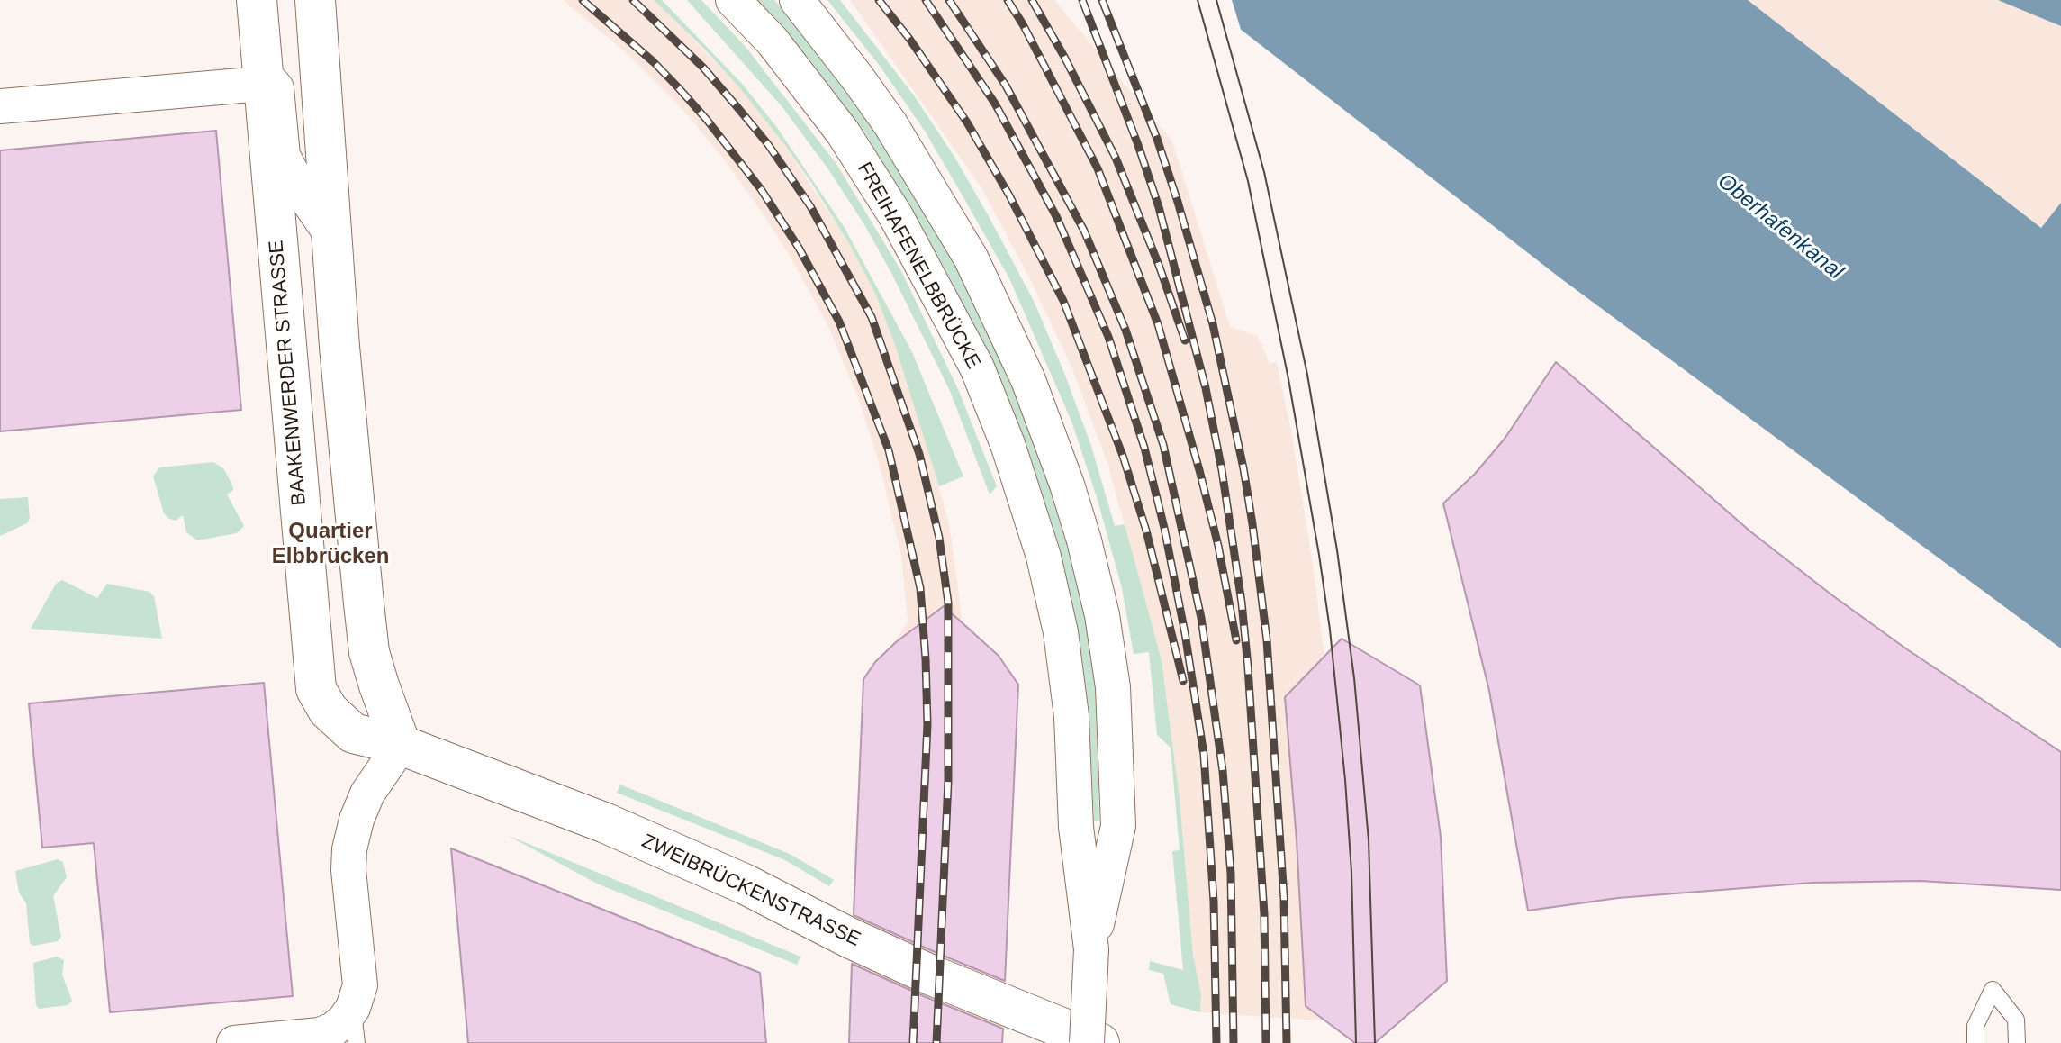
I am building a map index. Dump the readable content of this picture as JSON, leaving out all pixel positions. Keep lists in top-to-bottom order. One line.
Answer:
{"streets":{"main road":["BAAKENWERDER STRASSE","ZWEIBRÜCKENSTRASSE"],"street":["FREIHAFENELBBRÜCKE"]},"crossings":[["BAAKENWERDER STRASSE","ZWEIBRÜCKENSTRASSE"]],"districts":["Quartier Elbbrücken"],"water":["Oberhafenkanal"]}
